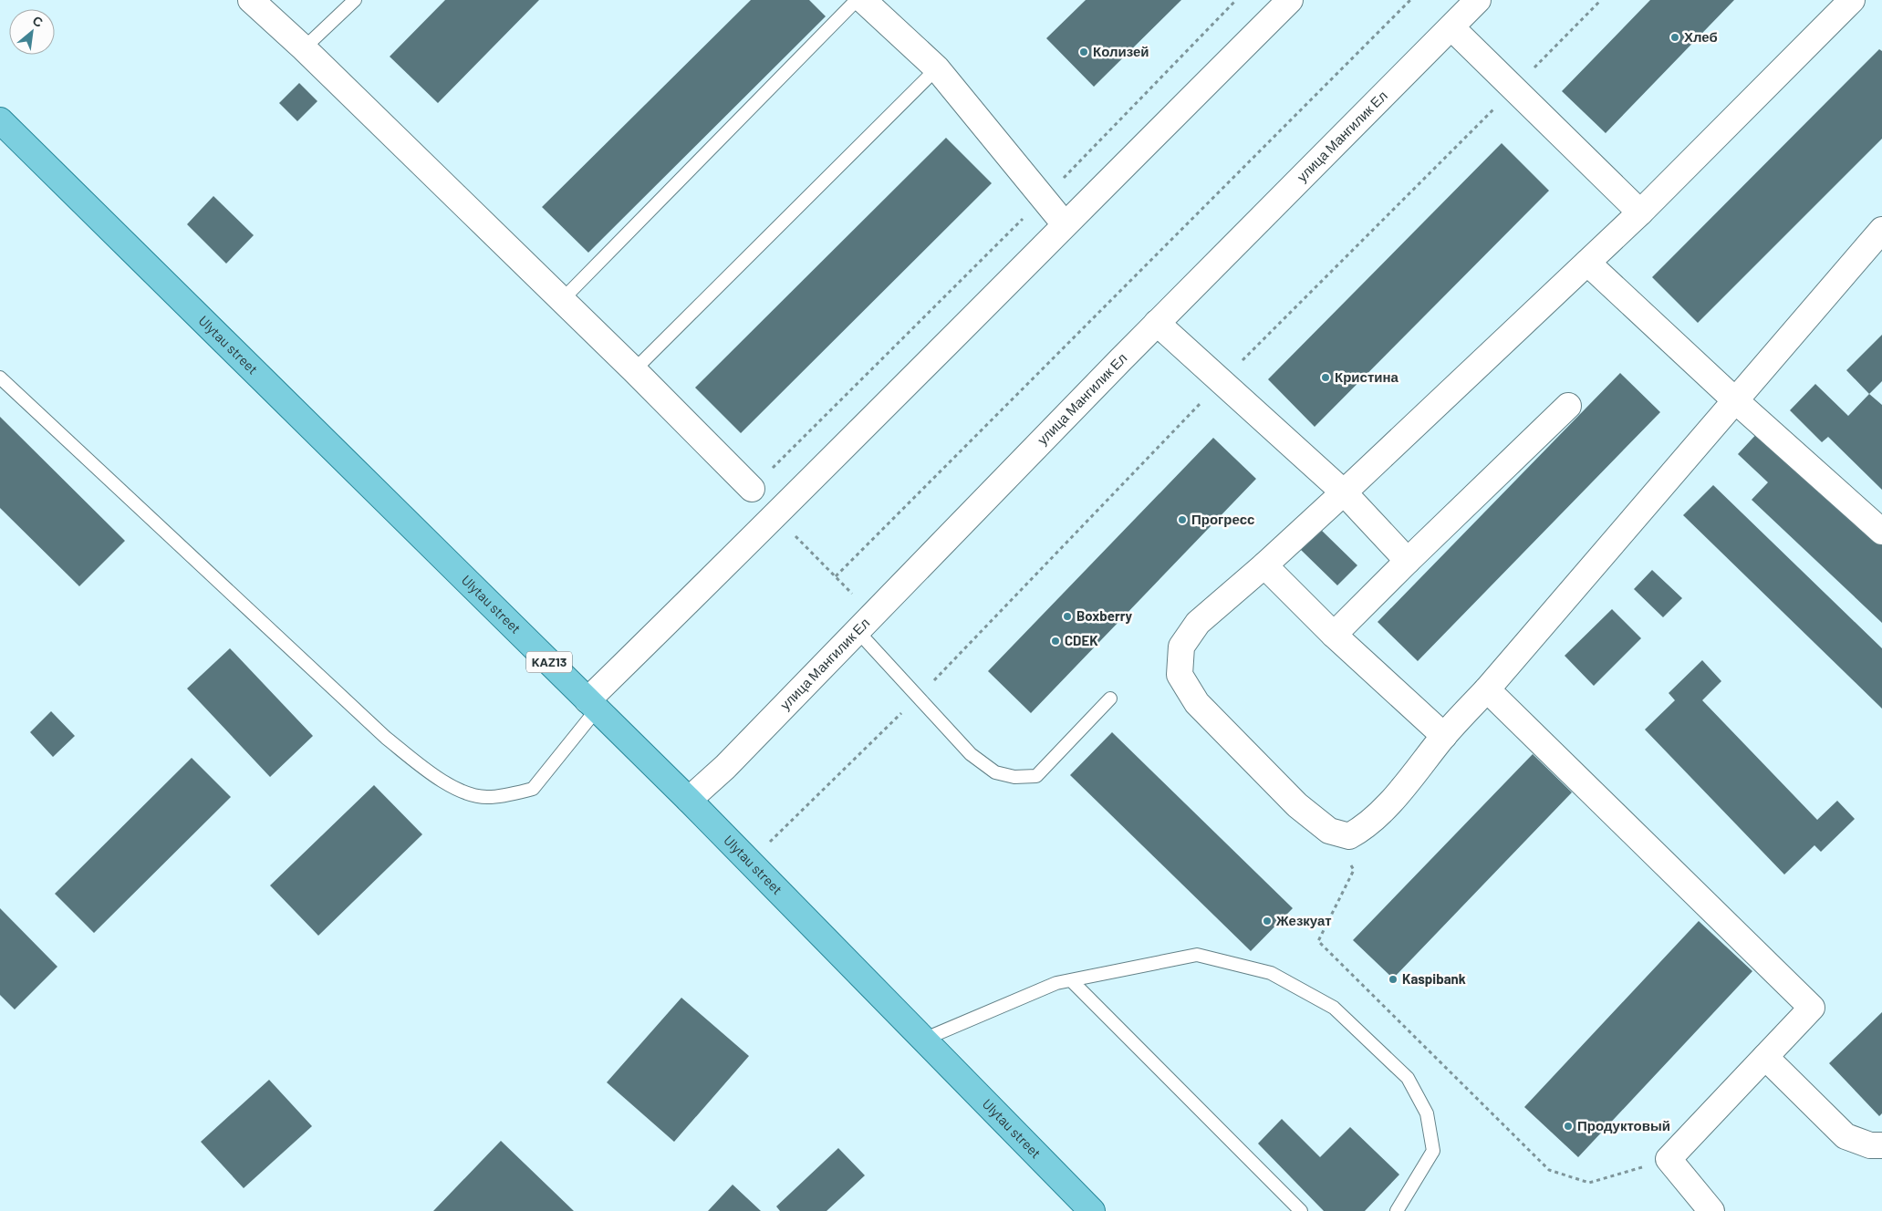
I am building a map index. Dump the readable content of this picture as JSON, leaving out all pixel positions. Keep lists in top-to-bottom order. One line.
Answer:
{"streets":{"main road":["Ulytau street","KAZ13"],"street":["улица Мангилик Ел"]},"crossings":[["улица Мангилик Ел","Ulytau street"]],"places":["Хлеб","Колизей","Кристина","Прогресс","Boxberry","CDEK","Жезкуат","Kaspibank","Продуктовый"],"north":"top right"}
